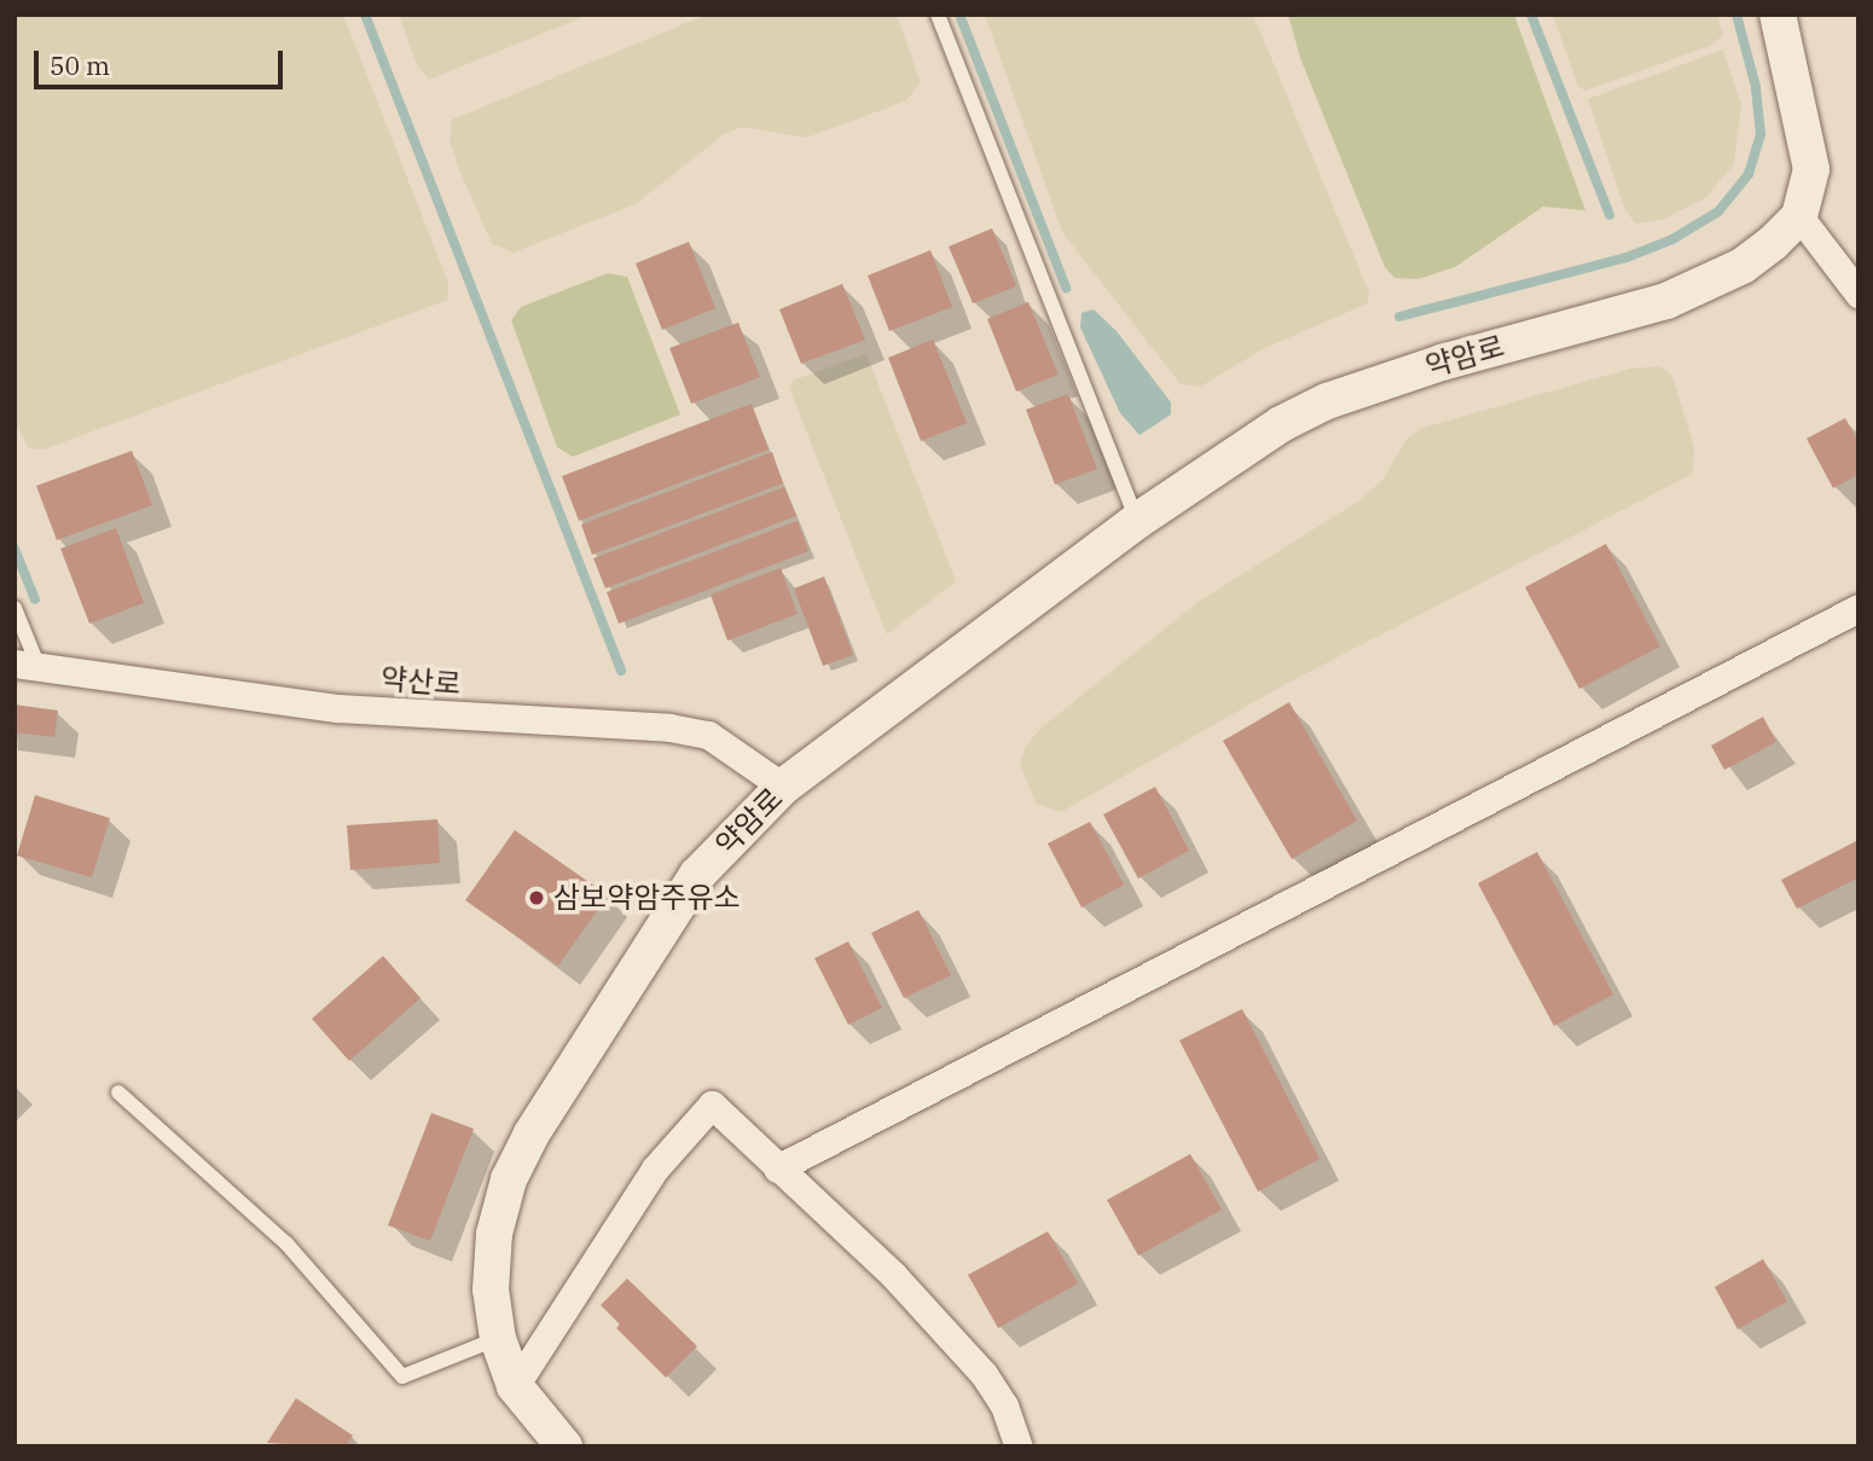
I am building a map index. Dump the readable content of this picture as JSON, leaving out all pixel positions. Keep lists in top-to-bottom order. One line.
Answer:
{"streets":{"street":["약암로","약산로"]},"crossings":[["약암로","약산로"]],"places":["삼보약암주유소"],"scale_bar":"50 m"}
